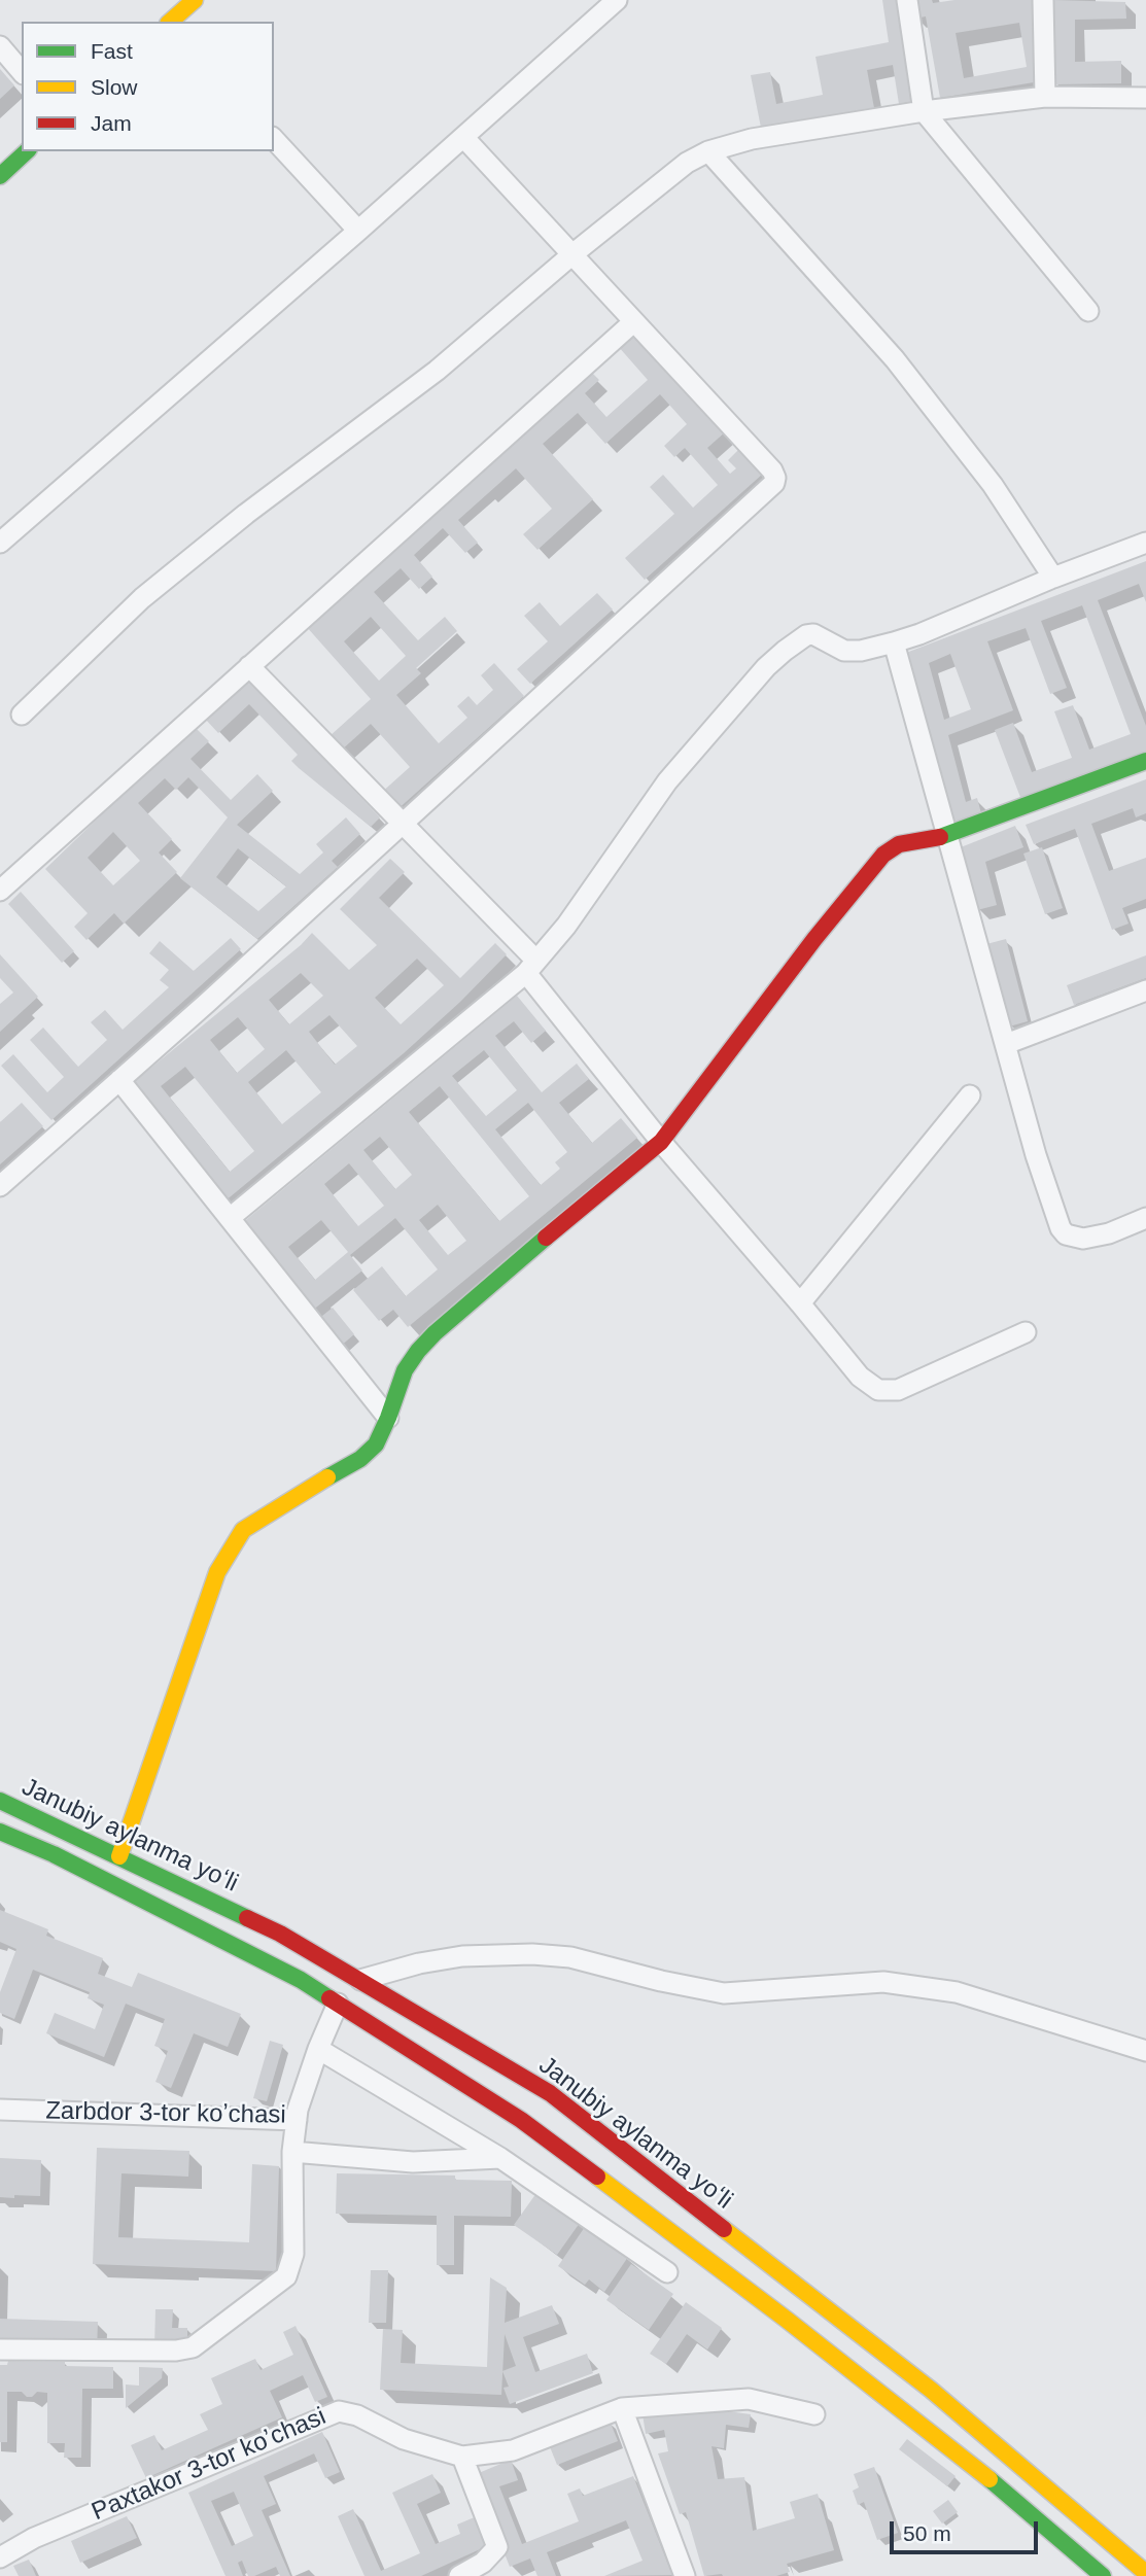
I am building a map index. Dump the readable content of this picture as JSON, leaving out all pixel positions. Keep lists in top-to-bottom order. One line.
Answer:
{"streets":{"main road":["Janubiy aylanma yoʻli"],"street":["Zarbdor 3-tor koʼchasi","Paxtakor 3-tor koʼchasi"]},"crossings":[["Janubiy aylanma yoʻli","Zarbdor 3-tor koʼchasi"]],"legend":["Fast","Slow","Jam"],"scale_bar":"50 m"}
